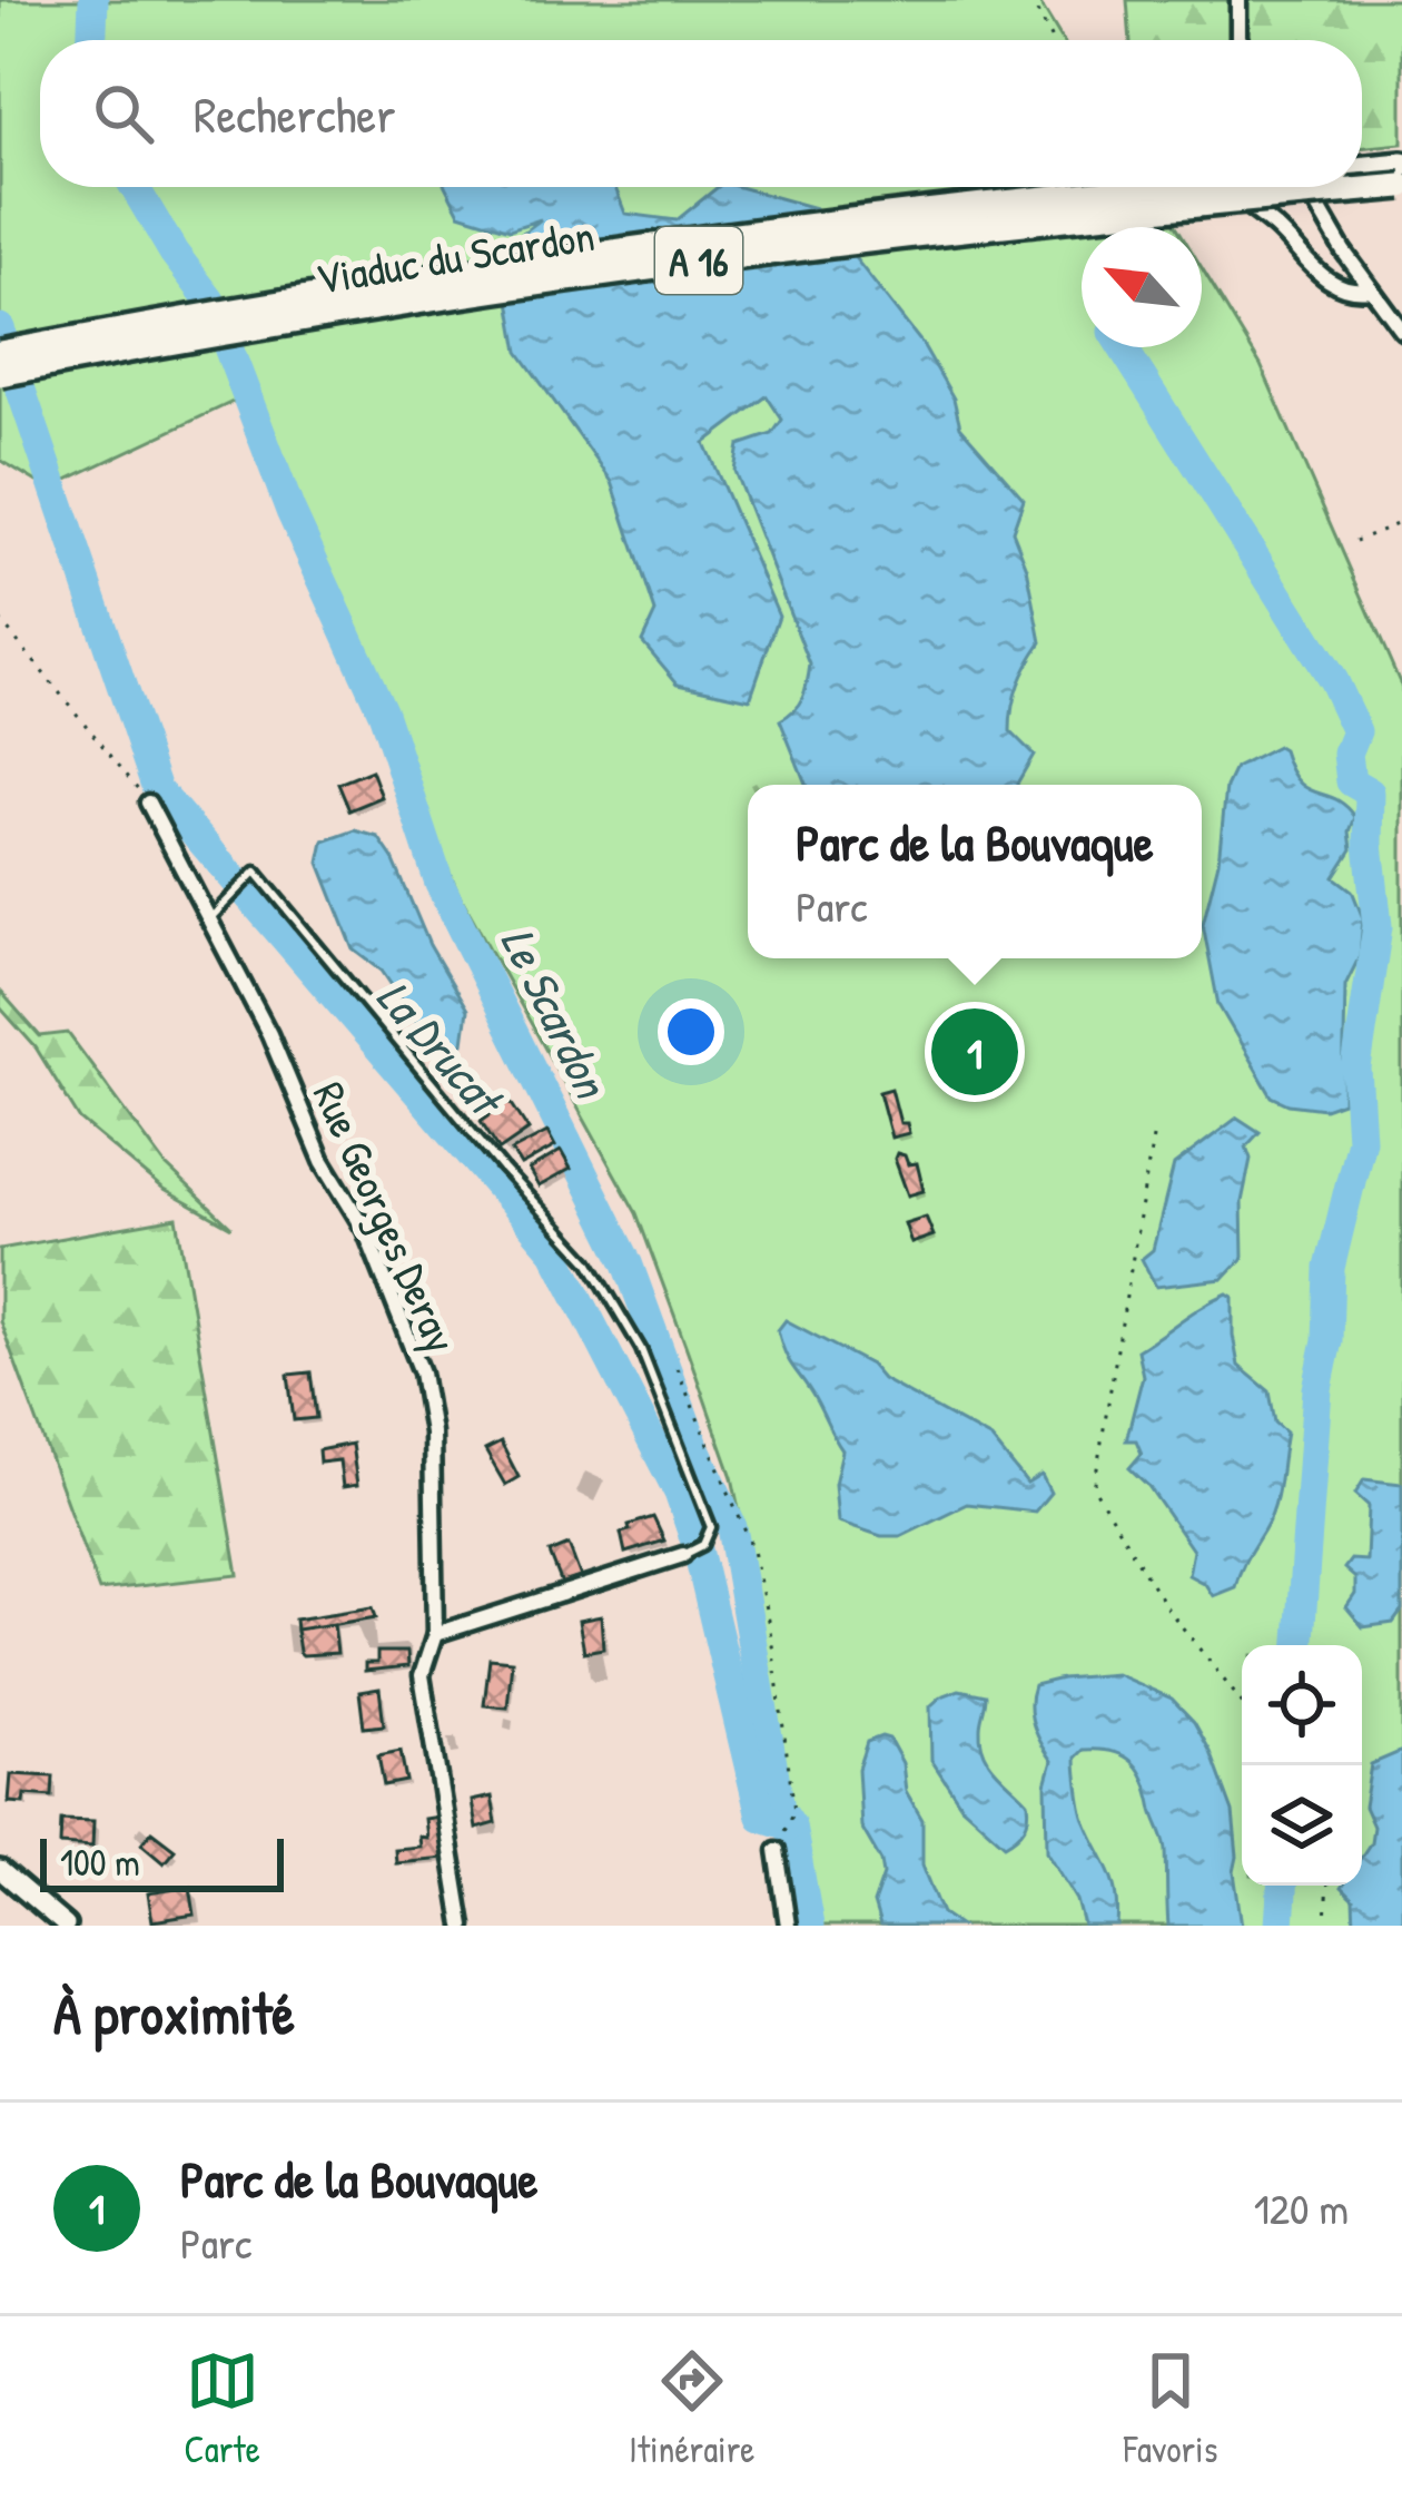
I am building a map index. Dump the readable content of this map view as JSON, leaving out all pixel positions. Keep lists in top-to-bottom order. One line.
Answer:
{"streets":{"highway":["Viaduc du Scardon","A 16"],"street":["Rue Georges Deray"]},"water":["Le Scardon","La Drucat"],"scale_bar":"100 m","north":"top left","page":{"search":"Rechercher","popup":["Parc de la Bouvaque","Parc"],"pins":"1","scale":"100 m","heading":"À proximité","list":[{"mark":"1","name":"Parc de la Bouvaque","note":"Parc","value":"120 m"}],"nav":["Carte","Itinéraire","Favoris"]}}
